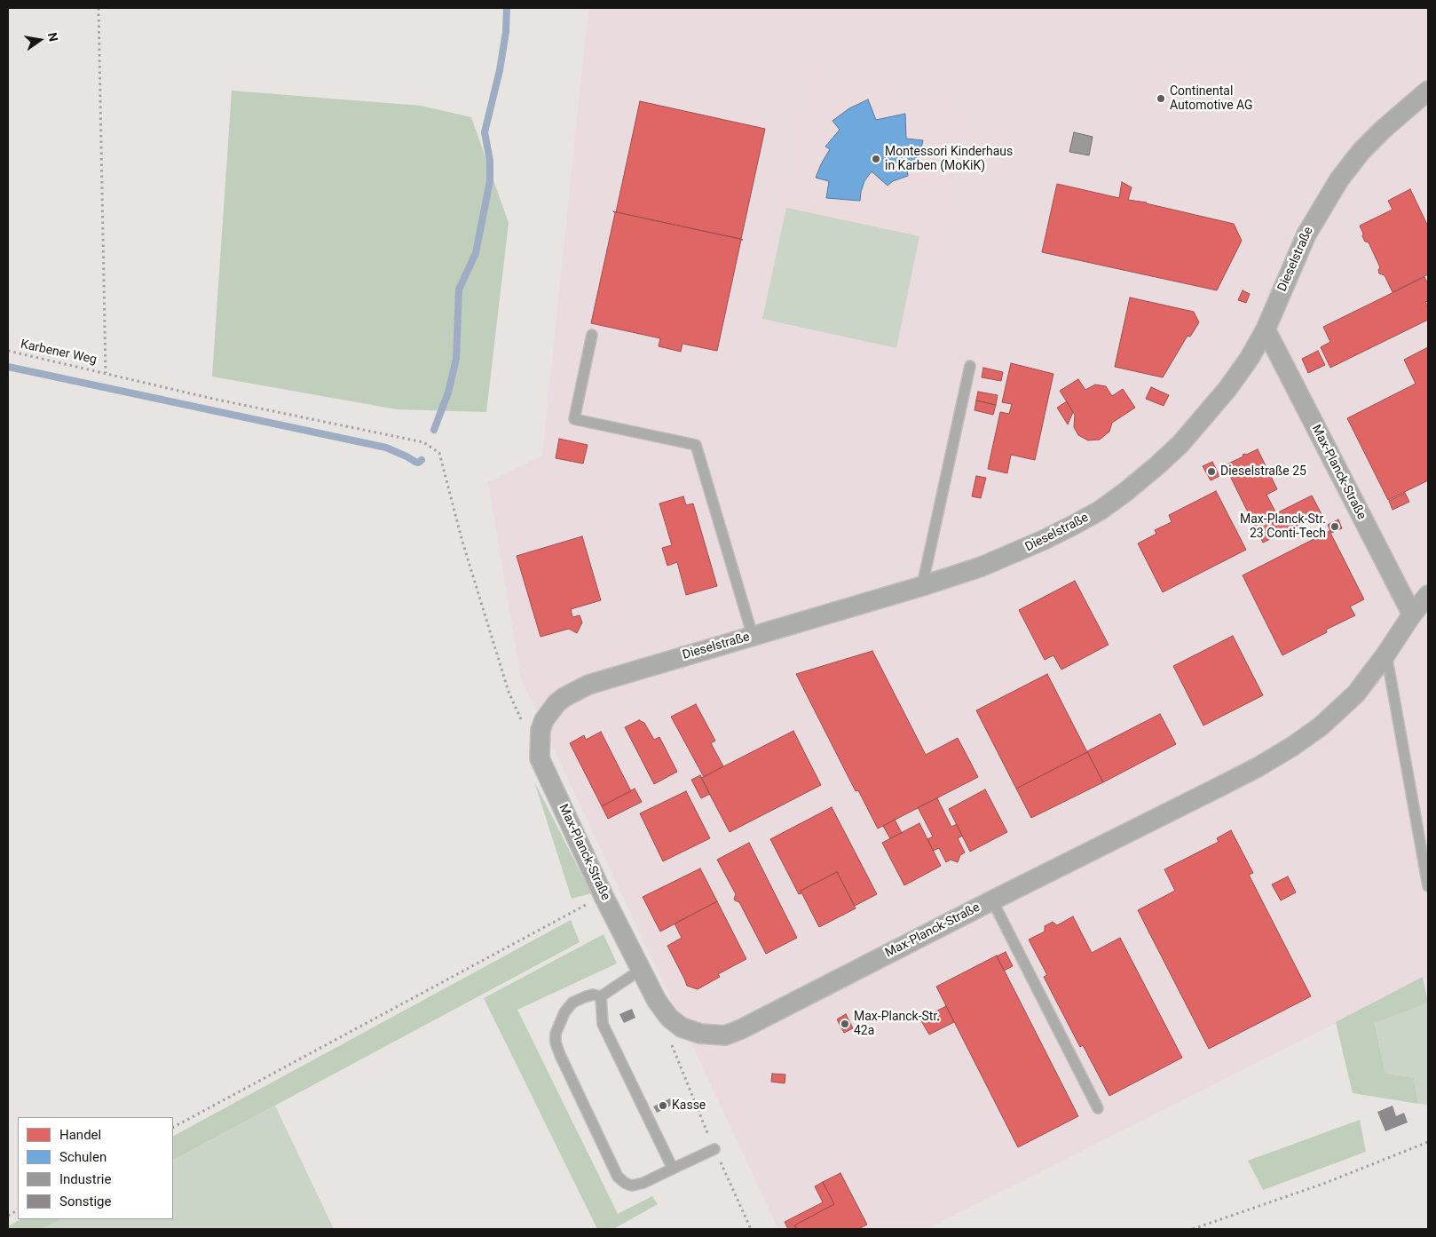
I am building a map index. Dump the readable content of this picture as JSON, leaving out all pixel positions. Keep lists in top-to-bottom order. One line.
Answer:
{"streets":{"street":["Dieselstraße","Max-Planck-Straße"],"path":["Karbener Weg"]},"crossings":[["Dieselstraße","Max-Planck-Straße"]],"places":["Continental Automotive AG","Montessori Kinderhaus in Karben (MoKiK)","Dieselstraße 25","Max-Planck-Str. 23 Conti-Tech","Max-Planck-Str. 42a","Kasse"],"legend":["Handel","Schulen","Industrie","Sonstige"],"north":"right"}
